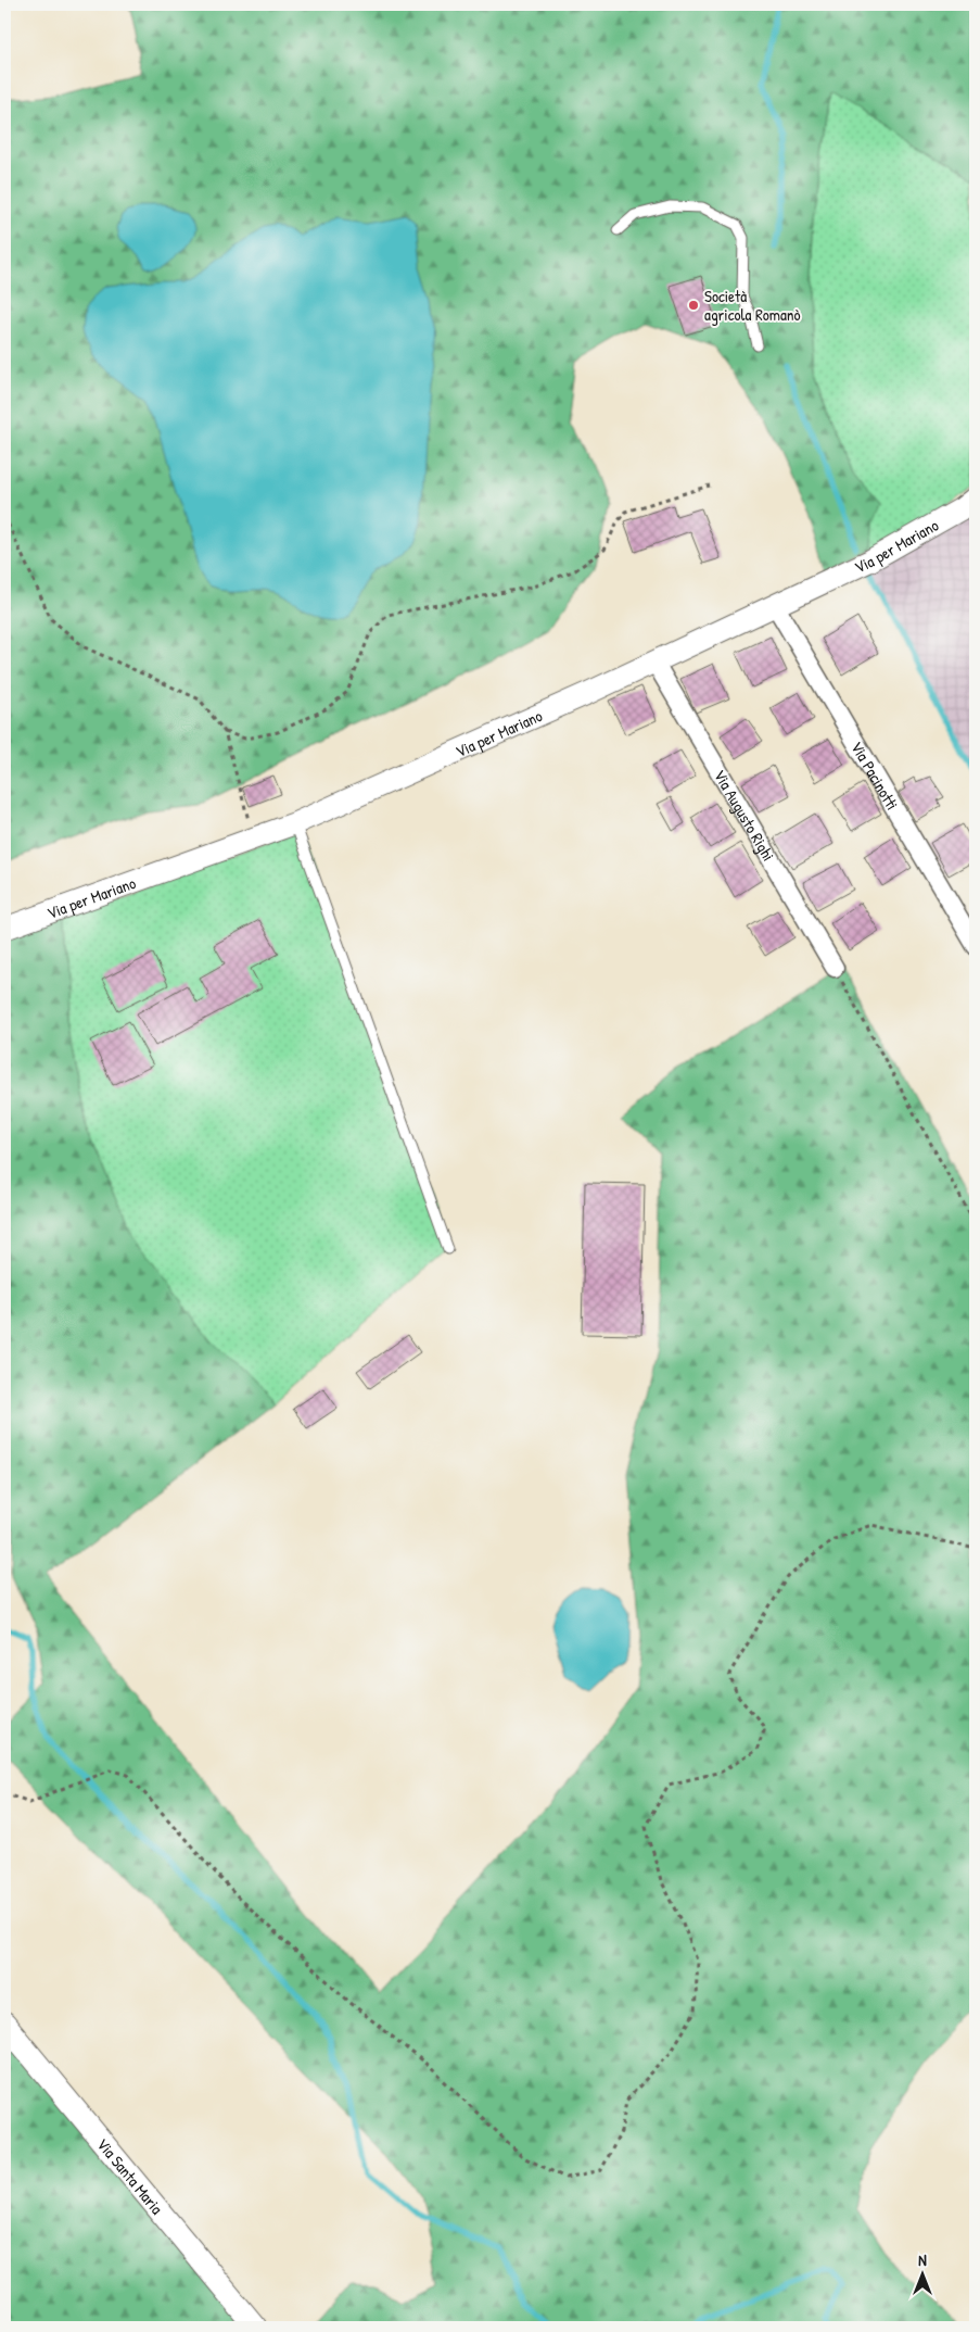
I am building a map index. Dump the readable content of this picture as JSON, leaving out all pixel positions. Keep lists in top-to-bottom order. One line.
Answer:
{"streets":{"street":["Via per Mariano","Via Pacinotti","Via Augusto Righi","Via Santa Maria"]},"crossings":[["Via per Mariano","Via Pacinotti"],["Via per Mariano","Via Augusto Righi"]],"places":["Società agricola Romanò"],"north":"top"}
